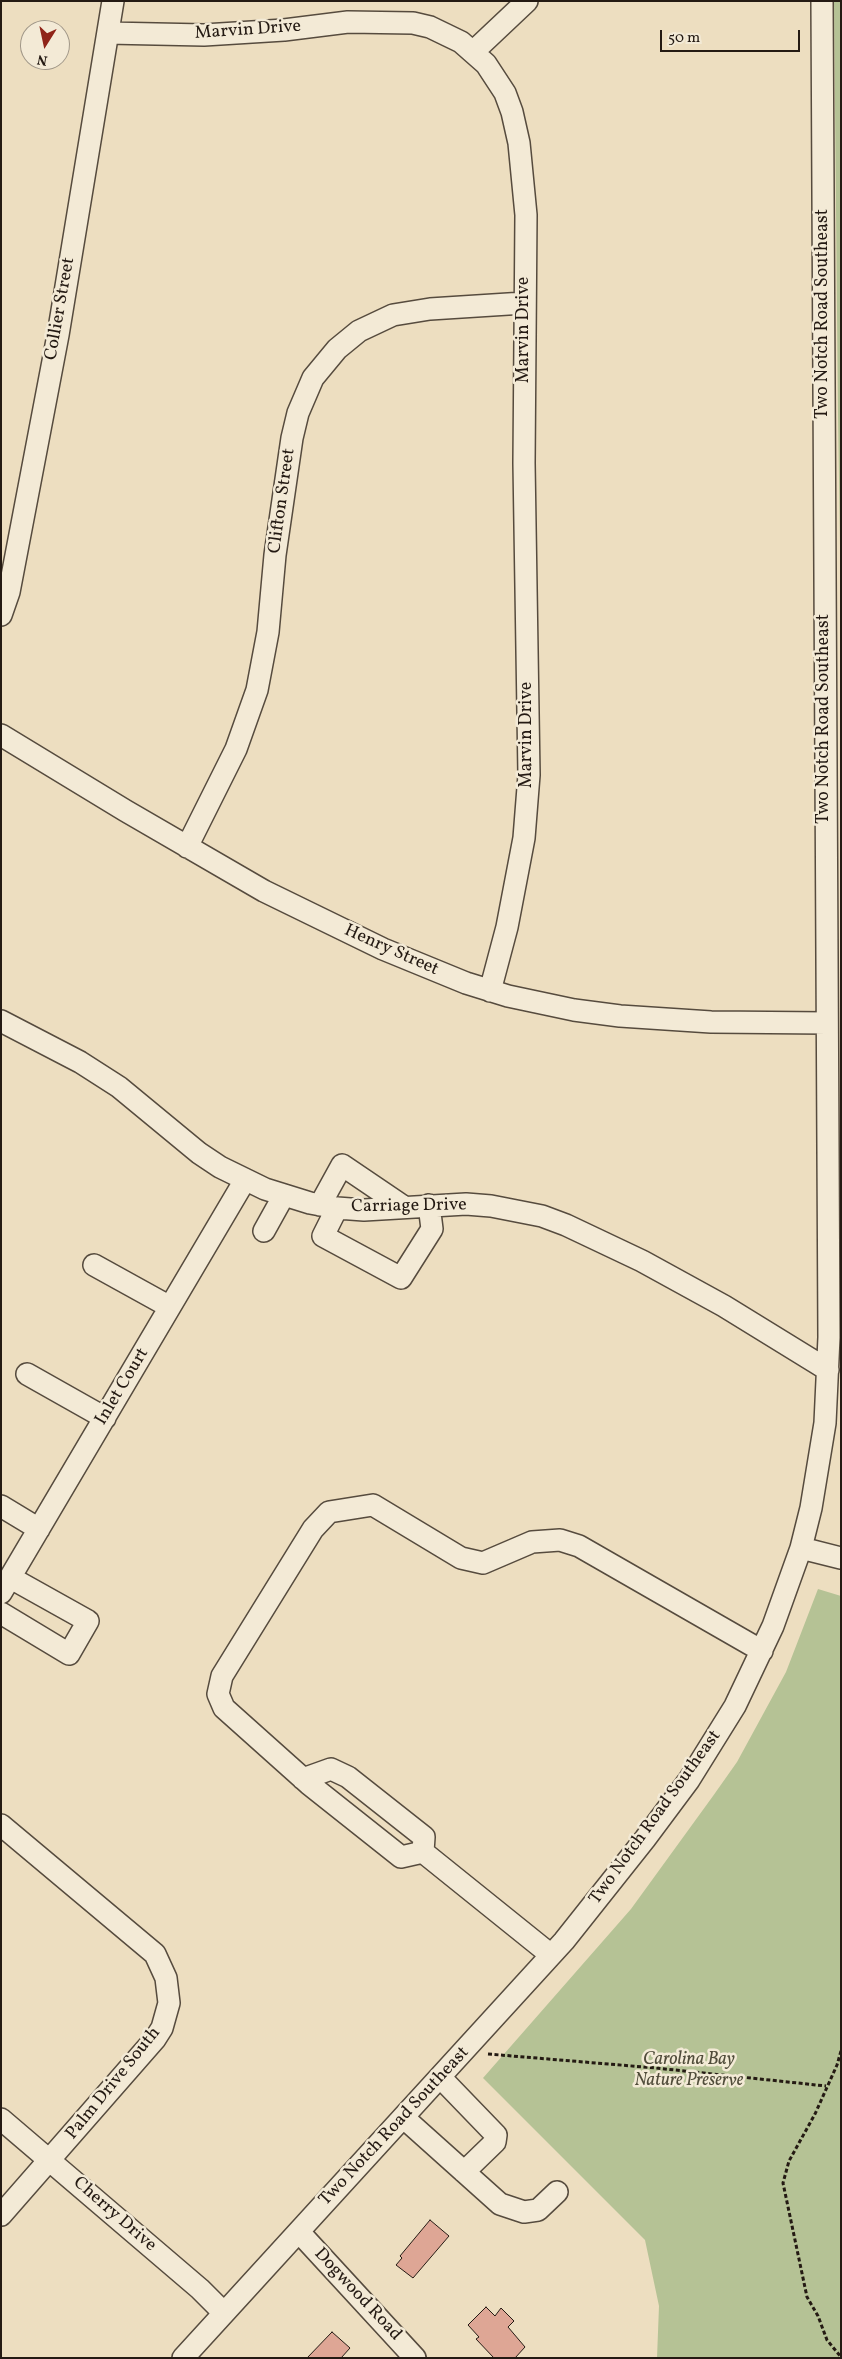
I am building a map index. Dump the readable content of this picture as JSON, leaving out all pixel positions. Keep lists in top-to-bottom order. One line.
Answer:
{"streets":{"street":["Marvin Drive","Collier Street","Two Notch Road Southeast","Clifton Street","Henry Street","Carriage Drive","Inlet Court","Palm Drive South","Cherry Drive","Dogwood Road"]},"crossings":[["Marvin Drive","Collier Street"],["Marvin Drive","Clifton Street"],["Marvin Drive","Henry Street"],["Two Notch Road Southeast","Henry Street"],["Two Notch Road Southeast","Carriage Drive"],["Two Notch Road Southeast","Cherry Drive"],["Two Notch Road Southeast","Dogwood Road"],["Clifton Street","Henry Street"],["Carriage Drive","Inlet Court"],["Palm Drive South","Cherry Drive"]],"parks":["Carolina Bay Nature Preserve"],"scale_bar":"50 m","north":"bottom"}
